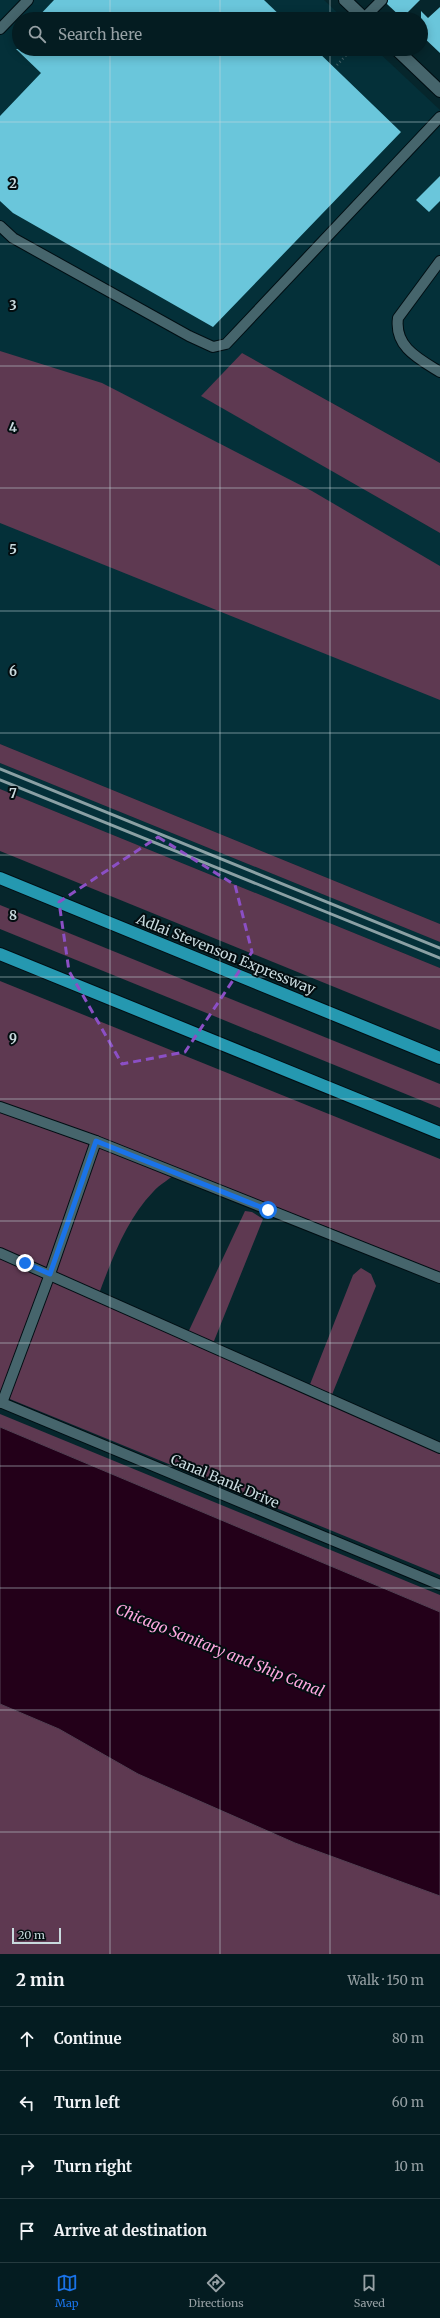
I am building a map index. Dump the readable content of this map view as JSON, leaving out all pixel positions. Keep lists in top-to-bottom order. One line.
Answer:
{"streets":{"highway":["Adlai Stevenson Expressway"],"lane":["Canal Bank Drive"]},"water":["Chicago Sanitary and Ship Canal"],"scale_bar":"20 m","page":{"search":"Search here","scale":"20 m","heading":["2 min","Walk · 150 m"],"list":[["Continue","80 m"],["Turn left","60 m"],["Turn right","10 m"],"Arrive at destination"],"nav":["Map","Directions","Saved"]},"grid":{"rows":["2","3","4","5","6","7","8","9"]}}
